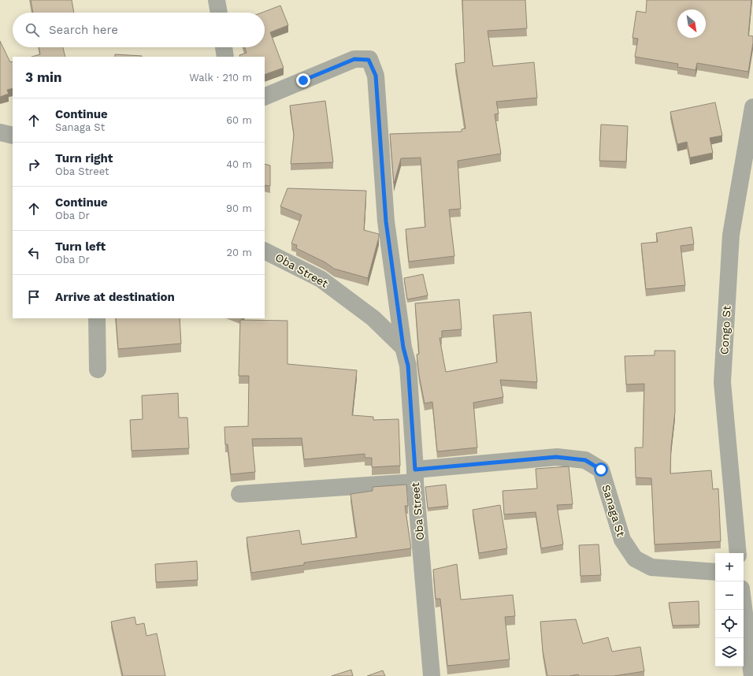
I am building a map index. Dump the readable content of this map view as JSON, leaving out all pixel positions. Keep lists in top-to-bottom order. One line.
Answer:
{"streets":{"street":["Oba Street","Congo St","Sanaga St"]},"crossings":[["Oba Street","Sanaga St"]],"north":"bottom right","page":{"search":"Search here","heading":["3 min","Walk · 210 m"],"list":[["Continue","Sanaga St","60 m"],["Turn right","Oba Street","40 m"],["Continue","Oba Dr","90 m"],["Turn left","Oba Dr","20 m"],"Arrive at destination"],"map_buttons":["+","−"]}}
